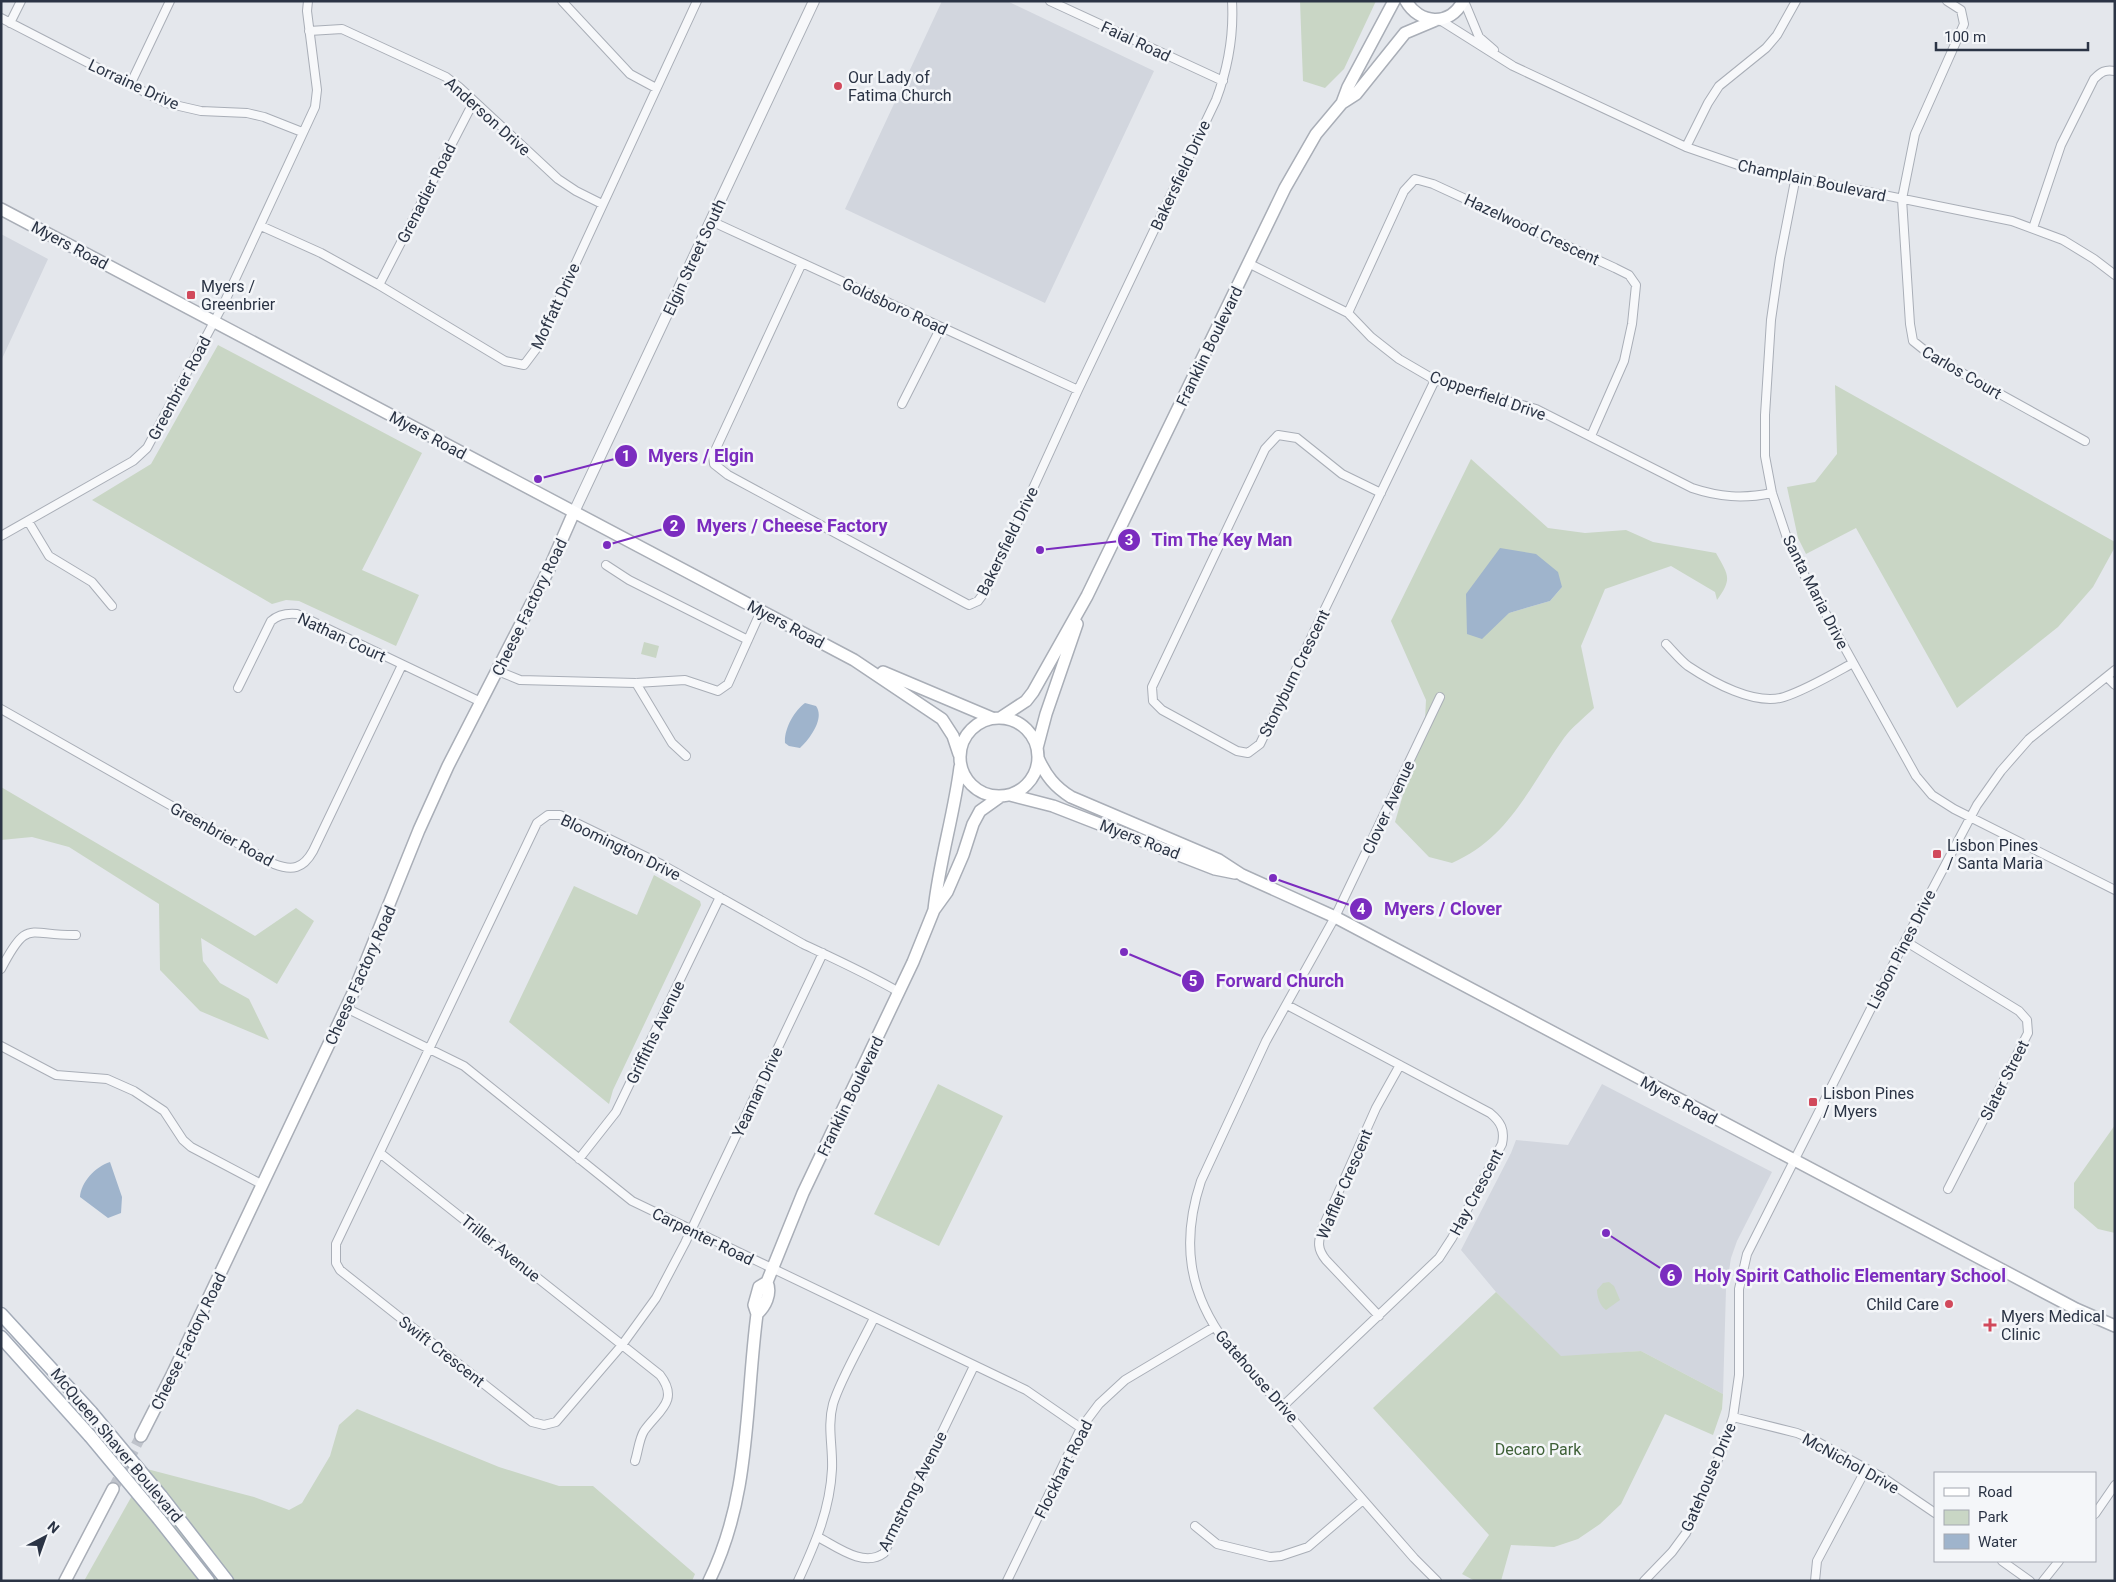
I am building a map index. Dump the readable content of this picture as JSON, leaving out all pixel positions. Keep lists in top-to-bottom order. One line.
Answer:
{"streets":{"main road":["Myers Road","Franklin Boulevard","Cheese Factory Road","McQueen Shaver Boulevard"],"street":["Faial Road","Lorraine Drive","Anderson Drive","Bakersfield Drive","Champlain Boulevard","Grenadier Road","Hazelwood Crescent","Elgin Street South","Moffatt Drive","Goldsboro Road","Carlos Court","Greenbrier Road","Copperfield Drive","Santa Maria Drive","Nathan Court","Stonyburn Crescent","Clover Avenue","Bloomington Drive","Lisbon Pines Drive","Griffiths Avenue","Slater Street","Yeaman Drive","Waffler Crescent","Hay Crescent","Carpenter Road","Triller Avenue","Swift Crescent","Gatehouse Drive","McNichol Drive","Flockhart Road","Armstrong Avenue"]},"crossings":[["Faial Road","Bakersfield Drive"],["Lorraine Drive","Greenbrier Road"],["Anderson Drive","Grenadier Road"],["Anderson Drive","Moffatt Drive"],["Anderson Drive","Greenbrier Road"],["Bakersfield Drive","Goldsboro Road"],["Champlain Boulevard","Franklin Boulevard"],["Champlain Boulevard","Carlos Court"],["Champlain Boulevard","Santa Maria Drive"],["Grenadier Road","Moffatt Drive"],["Hazelwood Crescent","Copperfield Drive"],["Myers Road","Elgin Street South"],["Myers Road","Franklin Boulevard"],["Myers Road","Greenbrier Road"],["Myers Road","Cheese Factory Road"],["Myers Road","Clover Avenue"],["Myers Road","Lisbon Pines Drive"],["Myers Road","Gatehouse Drive"],["Elgin Street South","Goldsboro Road"],["Elgin Street South","Cheese Factory Road"],["Moffatt Drive","Greenbrier Road"],["Franklin Boulevard","Copperfield Drive"],["Franklin Boulevard","Bloomington Drive"],["Franklin Boulevard","Carpenter Road"],["Greenbrier Road","Nathan Court"],["Copperfield Drive","Santa Maria Drive"],["Copperfield Drive","Stonyburn Crescent"],["Santa Maria Drive","Lisbon Pines Drive"],["Cheese Factory Road","Nathan Court"],["Cheese Factory Road","Carpenter Road"],["Clover Avenue","Gatehouse Drive"],["Bloomington Drive","Griffiths Avenue"],["Bloomington Drive","Yeaman Drive"],["Bloomington Drive","Carpenter Road"],["Bloomington Drive","Swift Crescent"],["Lisbon Pines Drive","Slater Street"],["Lisbon Pines Drive","Gatehouse Drive"],["Griffiths Avenue","Carpenter Road"],["Yeaman Drive","Carpenter Road"],["Yeaman Drive","Swift Crescent"],["Waffler Crescent","Hay Crescent"],["Hay Crescent","Gatehouse Drive"],["Carpenter Road","Swift Crescent"],["Carpenter Road","Flockhart Road"],["Carpenter Road","Armstrong Avenue"],["Triller Avenue","Swift Crescent"],["Gatehouse Drive","McNichol Drive"],["Gatehouse Drive","Flockhart Road"]],"parks":["Decaro Park"],"places":{"other":["Our Lady of Fatima Church","Myers / Elgin","Myers / Cheese Factory","Tim The Key Man","Myers / Clover","Forward Church","Holy Spirit Catholic Elementary School","Child Care"],"transit":["Myers / Greenbrier","Lisbon Pines / Santa Maria","Lisbon Pines / Myers"],"health":["Myers Medical Clinic"]},"legend":["Road","Park","Water"],"scale_bar":"100 m","north":"top right"}
